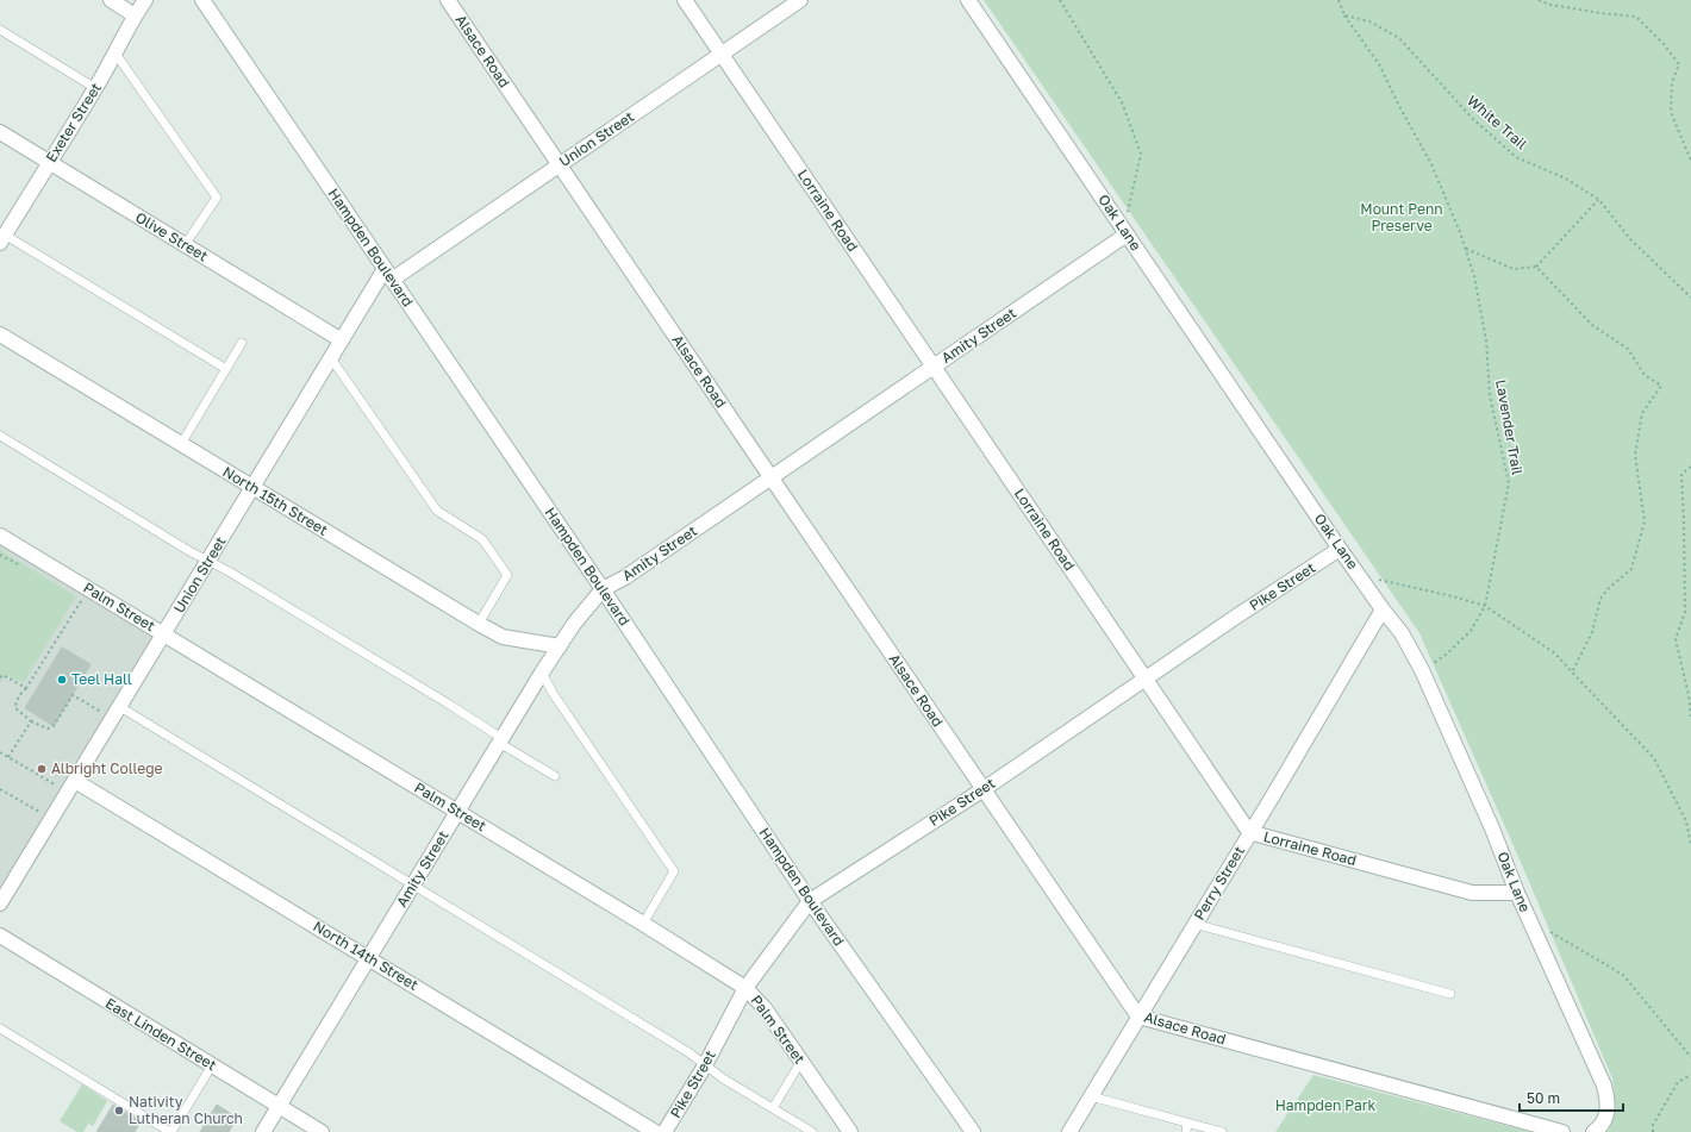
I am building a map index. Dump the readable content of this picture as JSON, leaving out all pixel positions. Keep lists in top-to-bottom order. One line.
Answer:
{"streets":{"street":["Alsace Road","Exeter Street","Union Street","Lorraine Road","Oak Lane","Olive Street","Hampden Boulevard","Amity Street","North 15th Street","Pike Street","Palm Street","Perry Street","North 14th Street","East Linden Street"],"path":["White Trail","Lavender Trail"]},"crossings":[["Alsace Road","Union Street"],["Alsace Road","Amity Street"],["Alsace Road","Pike Street"],["Alsace Road","Perry Street"],["Exeter Street","Olive Street"],["White Trail","Lavender Trail"],["Union Street","Lorraine Road"],["Union Street","Olive Street"],["Union Street","Hampden Boulevard"],["Union Street","North 15th Street"],["Union Street","Palm Street"],["Union Street","North 14th Street"],["Lorraine Road","Oak Lane"],["Lorraine Road","Amity Street"],["Lorraine Road","Pike Street"],["Lorraine Road","Perry Street"],["Oak Lane","Amity Street"],["Oak Lane","Lavender Trail"],["Oak Lane","Pike Street"],["Oak Lane","Perry Street"],["Hampden Boulevard","Amity Street"],["Hampden Boulevard","Pike Street"],["Amity Street","North 15th Street"],["Amity Street","Palm Street"],["Amity Street","North 14th Street"],["Amity Street","East Linden Street"],["Pike Street","Palm Street"]],"parks":["Mount Penn Preserve","Hampden Park"],"places":["Teel Hall","Albright College","Nativity Lutheran Church"],"scale_bar":"50 m"}
